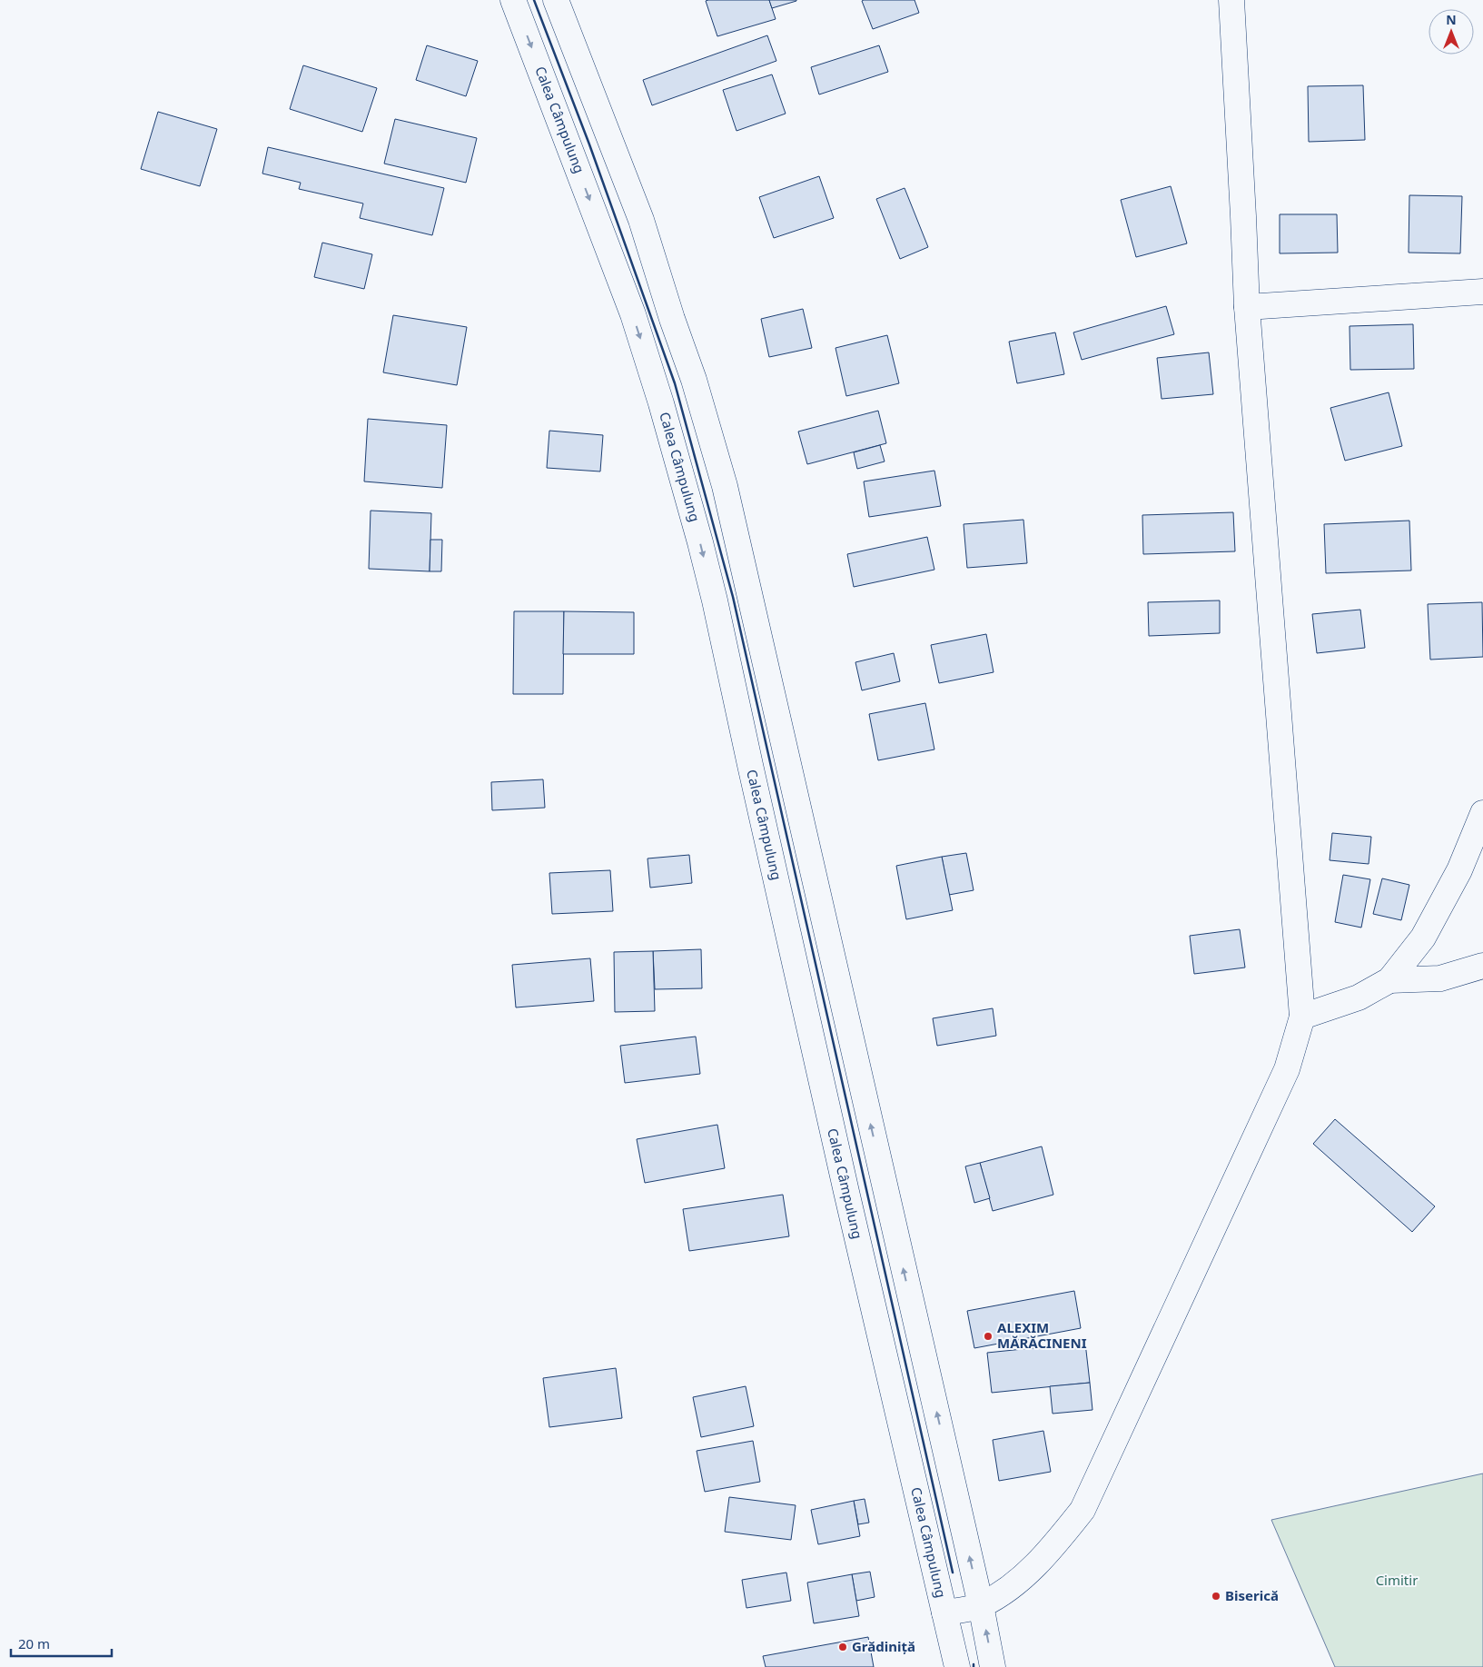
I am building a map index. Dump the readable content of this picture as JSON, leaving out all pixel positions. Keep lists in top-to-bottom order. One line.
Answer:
{"streets":{"main road":["Calea Câmpulung"]},"parks":["Cimitir"],"places":["ALEXIM MĂRĂCINENI","Biserică","Grădiniță"],"scale_bar":"20 m","north":"top"}
